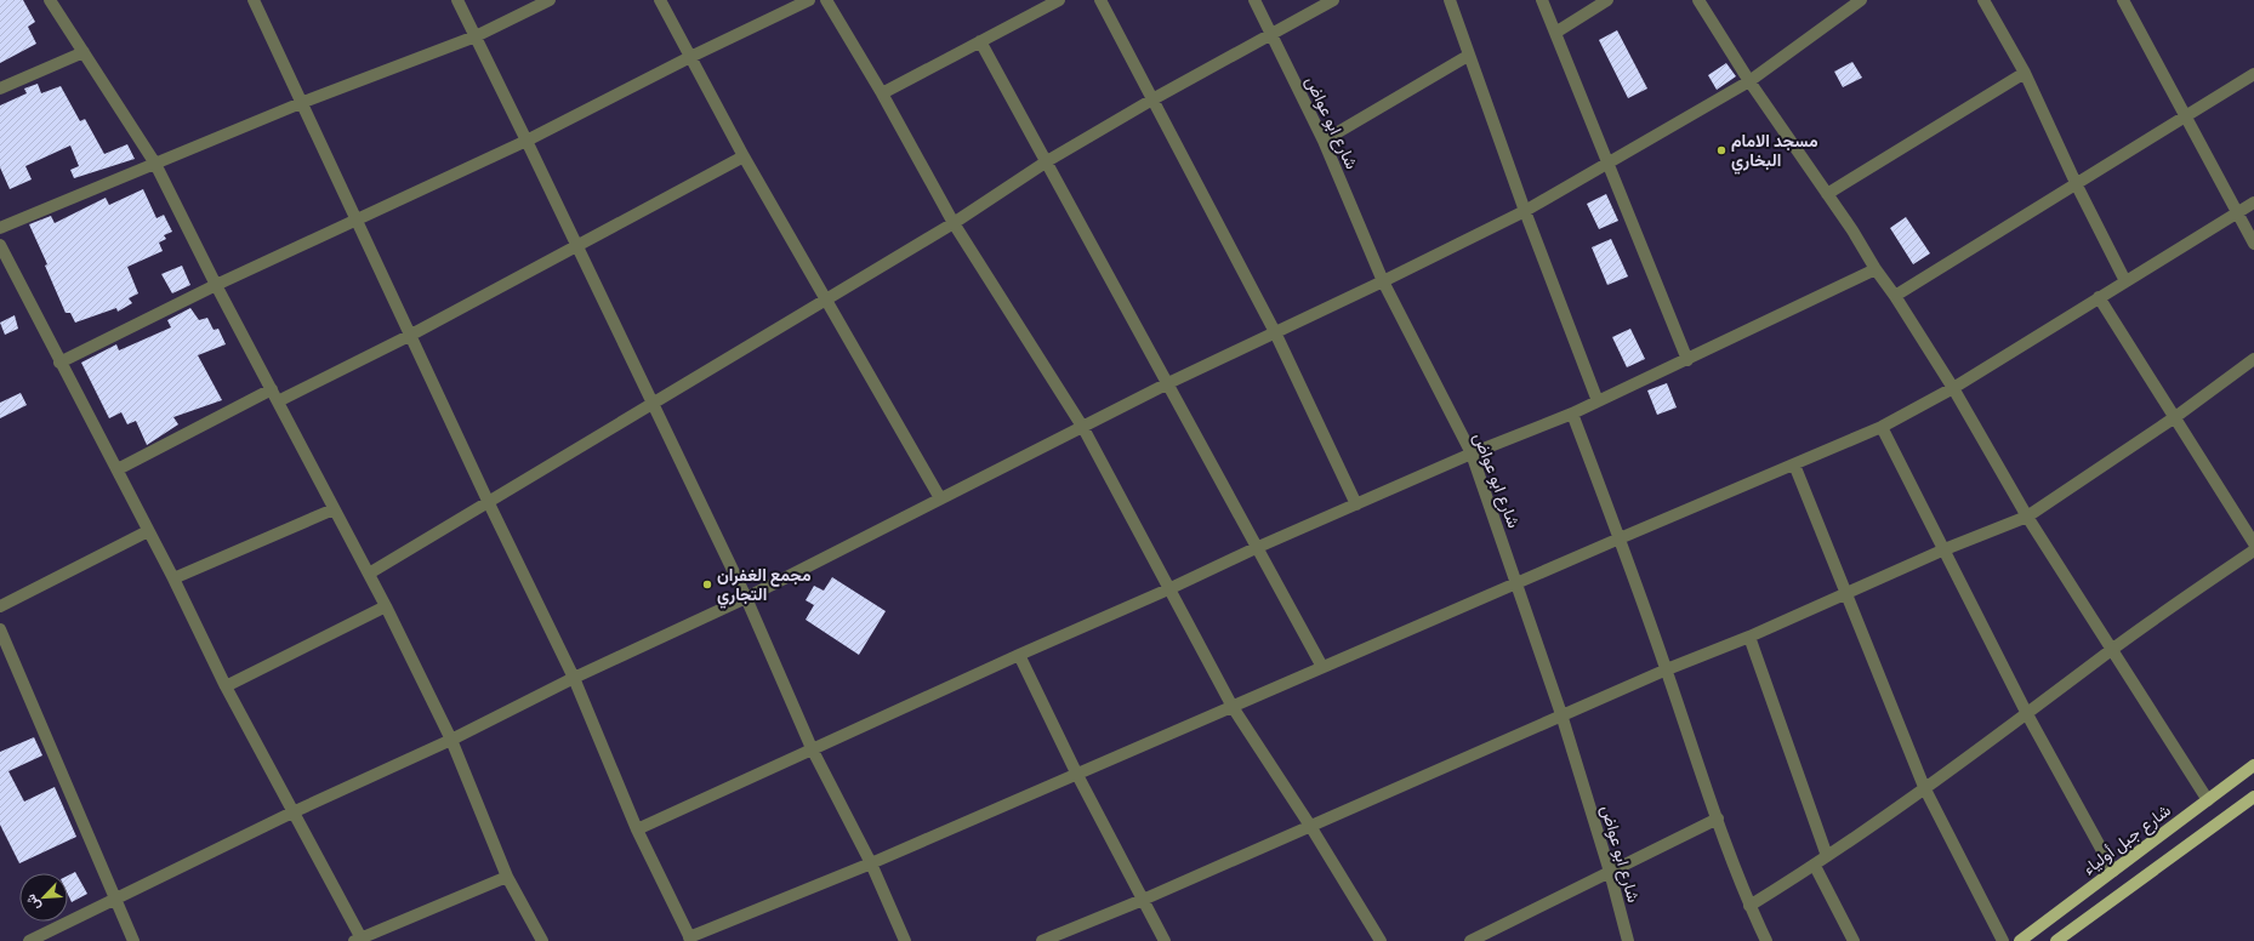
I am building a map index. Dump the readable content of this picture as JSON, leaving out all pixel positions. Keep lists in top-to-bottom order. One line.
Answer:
{"streets":{"main road":["شارع جبل أولياء"],"street":["شارع ابو عواض"]},"places":["مسجد الامام البخاري","مجمع الغفران التجاري"],"north":"bottom left"}
